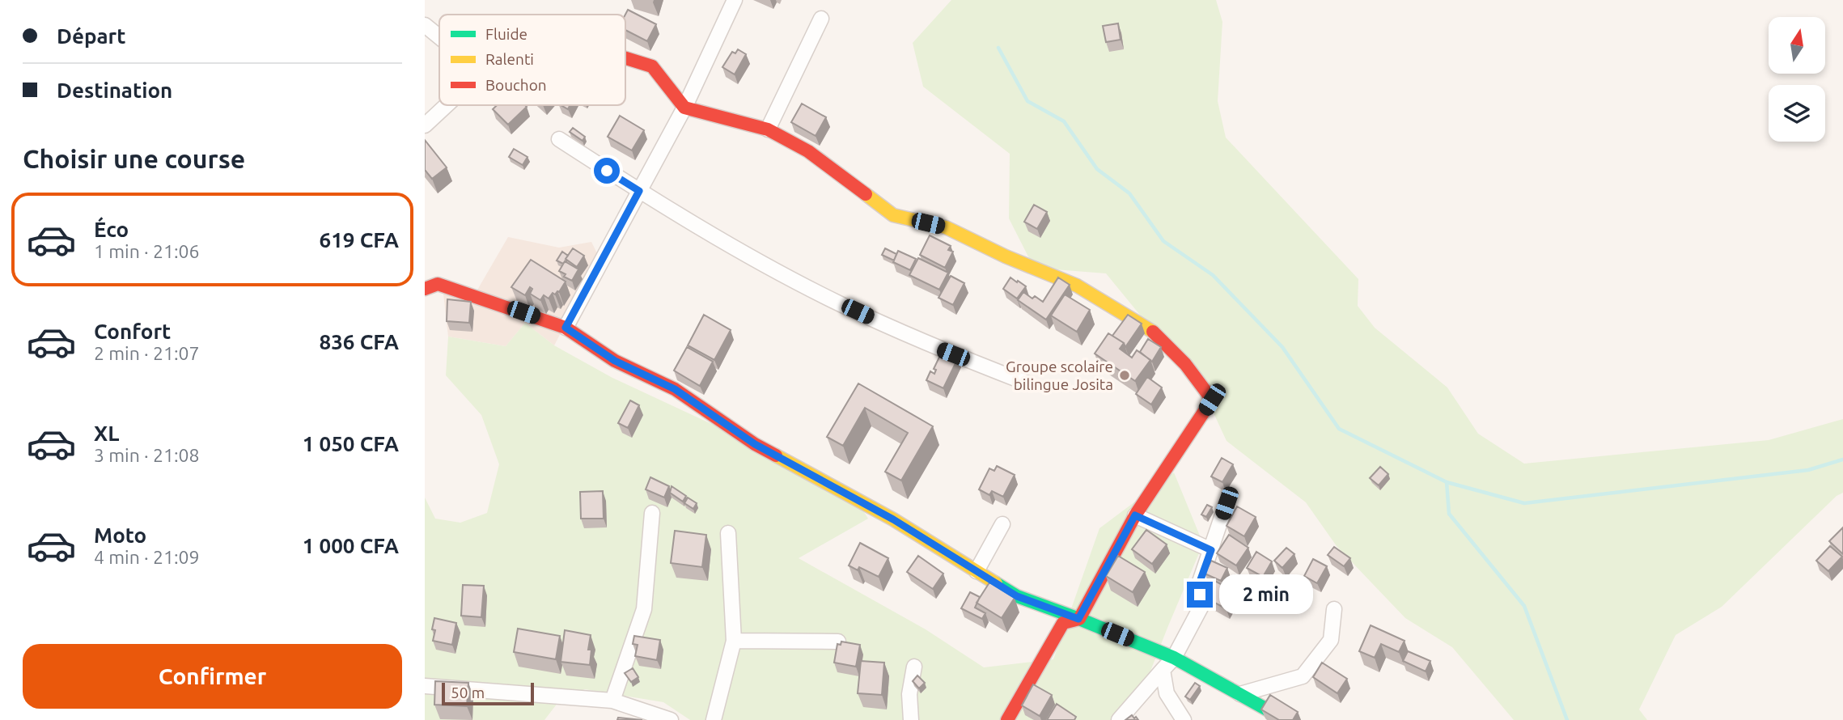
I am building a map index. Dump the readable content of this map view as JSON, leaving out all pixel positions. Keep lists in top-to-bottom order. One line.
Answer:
{"places":["Groupe scolaire bilingue Josita"],"legend":["Fluide","Ralenti","Bouchon"],"scale_bar":"50 m","north":"top","page":{"banner":["Départ","Destination"],"heading":"Choisir une course","list":[{"name":"Éco","note":"1 min · 21:06","value":"619 CFA"},{"name":"Confort","note":"2 min · 21:07","value":"836 CFA"},{"name":"XL","note":"3 min · 21:08","value":"1 050 CFA"},{"name":"Moto","note":"4 min · 21:09","value":"1 000 CFA"}],"bubble":"2 min","buttons":"Confirmer","scale":"50 m"}}
